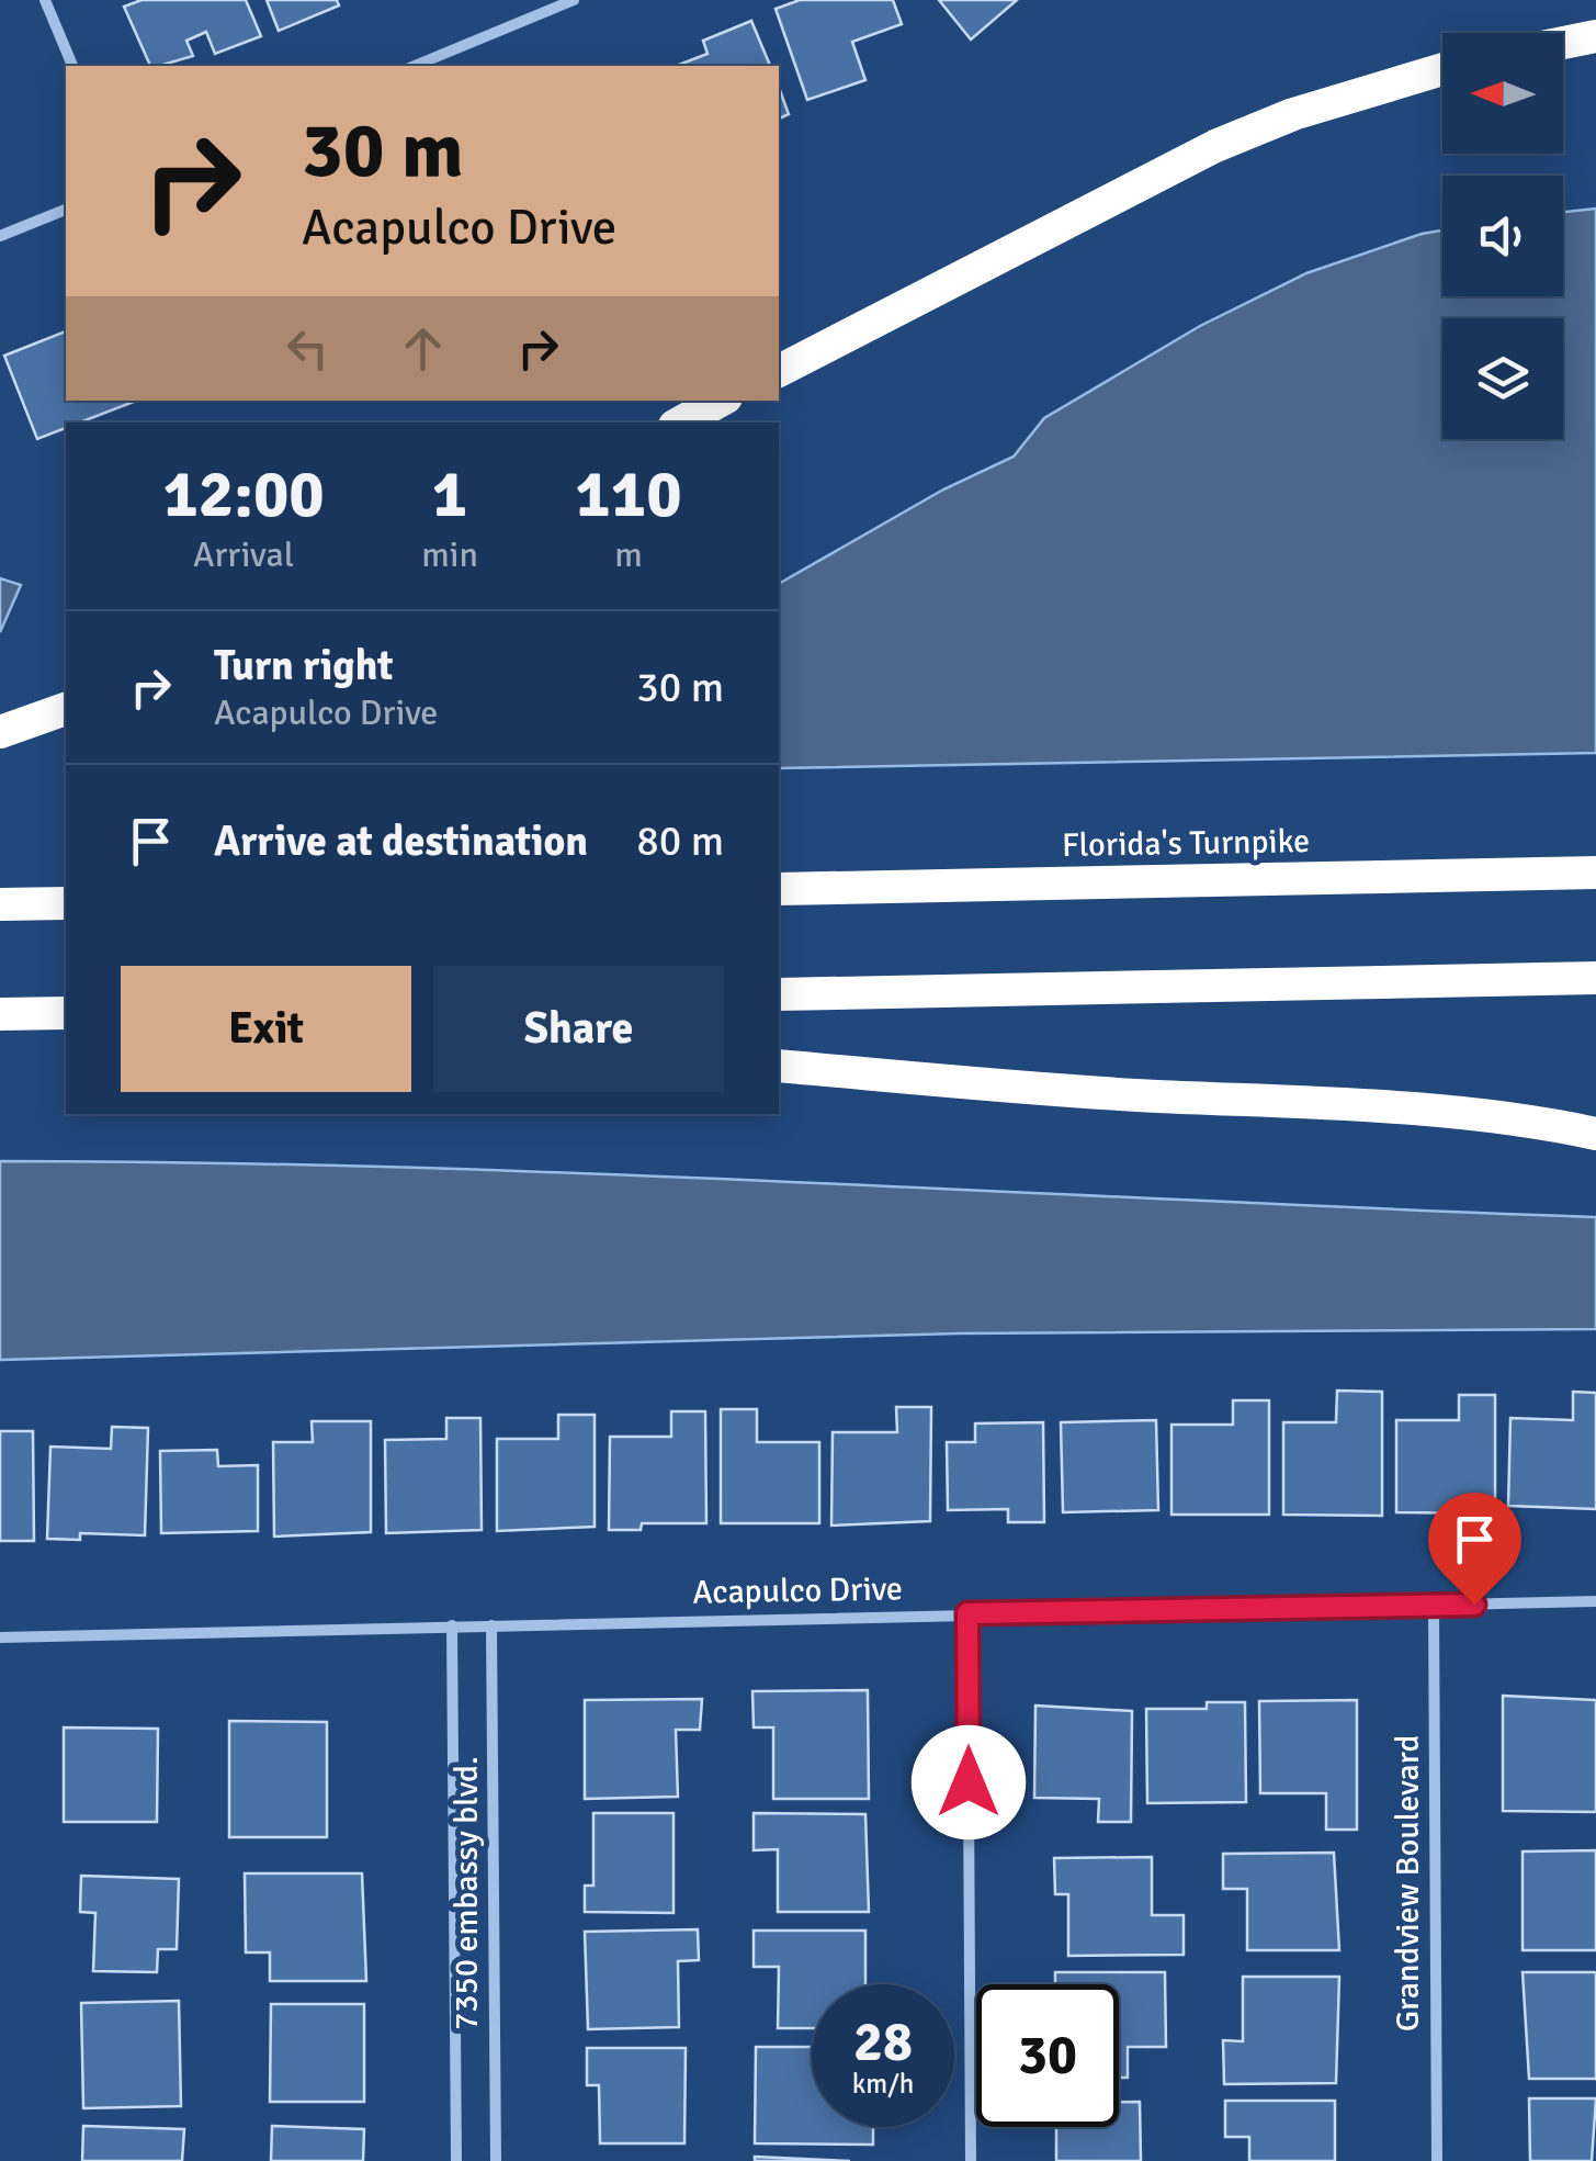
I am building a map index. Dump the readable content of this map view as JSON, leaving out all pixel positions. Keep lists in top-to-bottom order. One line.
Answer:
{"streets":{"highway":["Florida's Turnpike"],"street":["Acapulco Drive","Grandview Boulevard","7350 embassy blvd."]},"crossings":[["Acapulco Drive","Grandview Boulevard"],["Acapulco Drive","7350 embassy blvd."]],"north":"left","page":{"turn":["30 m","Acapulco Drive"],"eta":["12:00","Arrival","1","min","110","m"],"list":[{"name":"Turn right","note":"Acapulco Drive","value":"30 m"},{"name":"Arrive at destination","value":"80 m"}],"buttons":["Exit","Share"],"speed":"28 km/h","limit":"30"}}
